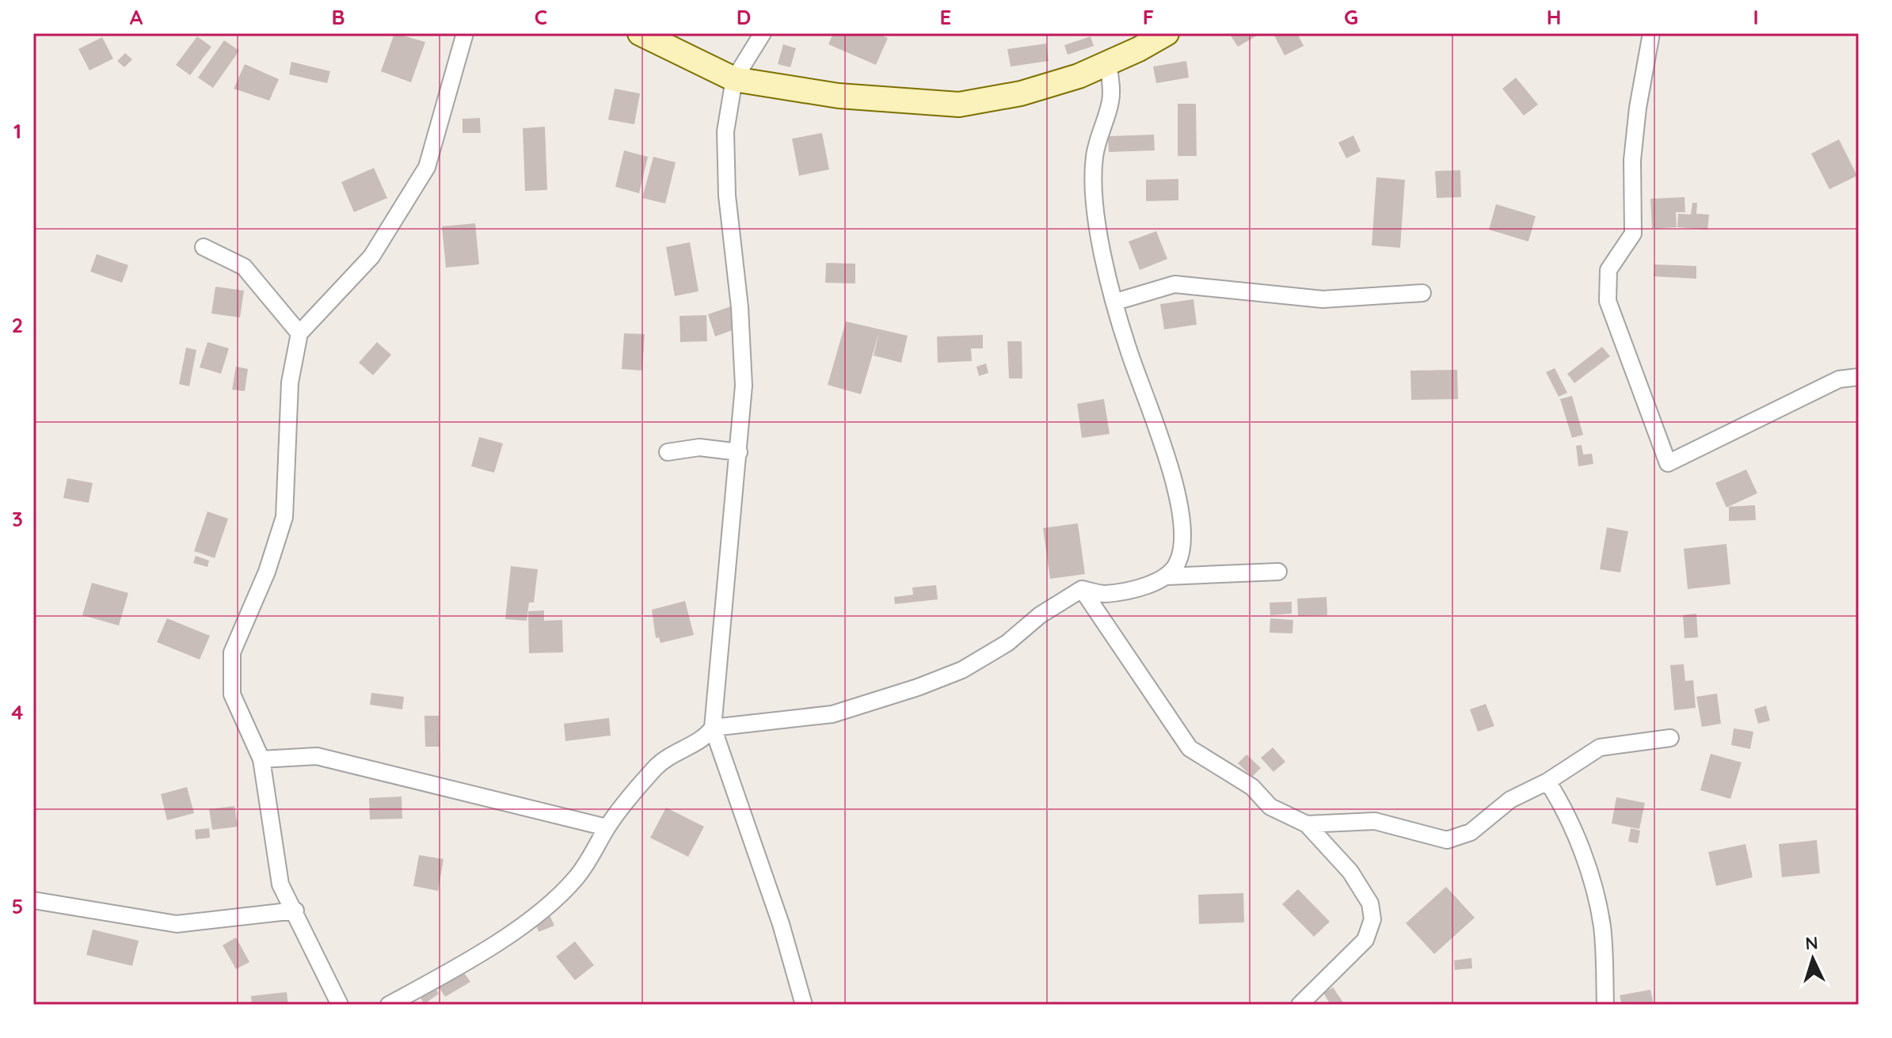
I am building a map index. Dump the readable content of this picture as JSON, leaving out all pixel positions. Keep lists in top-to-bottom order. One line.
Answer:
{"north":"top","grid":{"columns":["A","B","C","D","E","F","G","H","I"],"rows":["1","2","3","4","5"]}}
